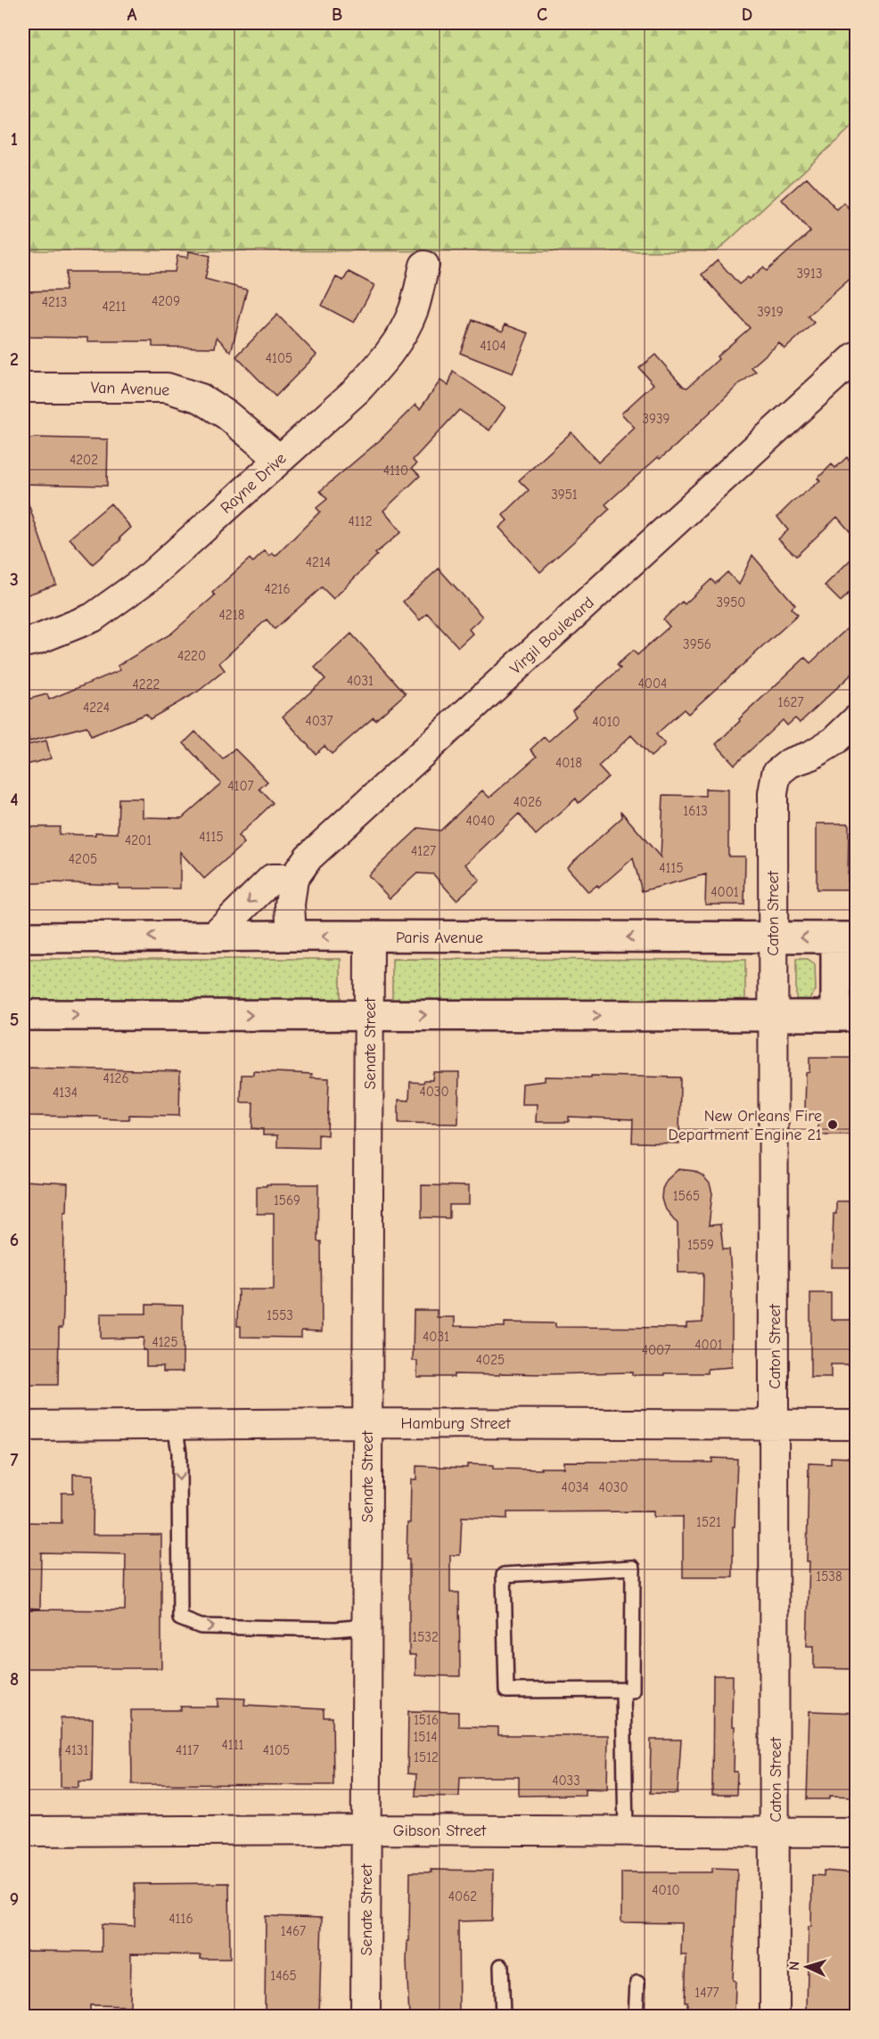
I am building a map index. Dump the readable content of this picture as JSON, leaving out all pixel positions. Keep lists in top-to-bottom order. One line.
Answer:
{"streets":{"street":["Van Avenue","Rayne Drive","Virgil Boulevard","Caton Street","Paris Avenue","Senate Street","Hamburg Street","Gibson Street"]},"crossings":[["Van Avenue","Rayne Drive"],["Virgil Boulevard","Paris Avenue"],["Caton Street","Paris Avenue"],["Caton Street","Hamburg Street"],["Caton Street","Gibson Street"],["Paris Avenue","Senate Street"],["Senate Street","Hamburg Street"],["Senate Street","Gibson Street"]],"places":["New Orleans Fire Department Engine 21"],"house_numbers":["3913","4209","4213","4211","3919","4104","4105","3939","4202","4110","3951","4112","4214","4216","3950","4218","3956","4220","4031","4004","4222","1627","4224","4037","4010","4018","4107","4026","1613","4040","4115","4201","4127","4205","4115","4001","4126","4030","4134","1565","1569","1559","1553","4031","4125","4001","4007","4025","4034","4030","1521","1538","1532","1516","1514","4111","4131","4117","4105","1512","4033","4010","4062","4116","1467","1465","1477"],"north":"left","grid":{"columns":["A","B","C","D"],"rows":["1","2","3","4","5","6","7","8","9"]}}
